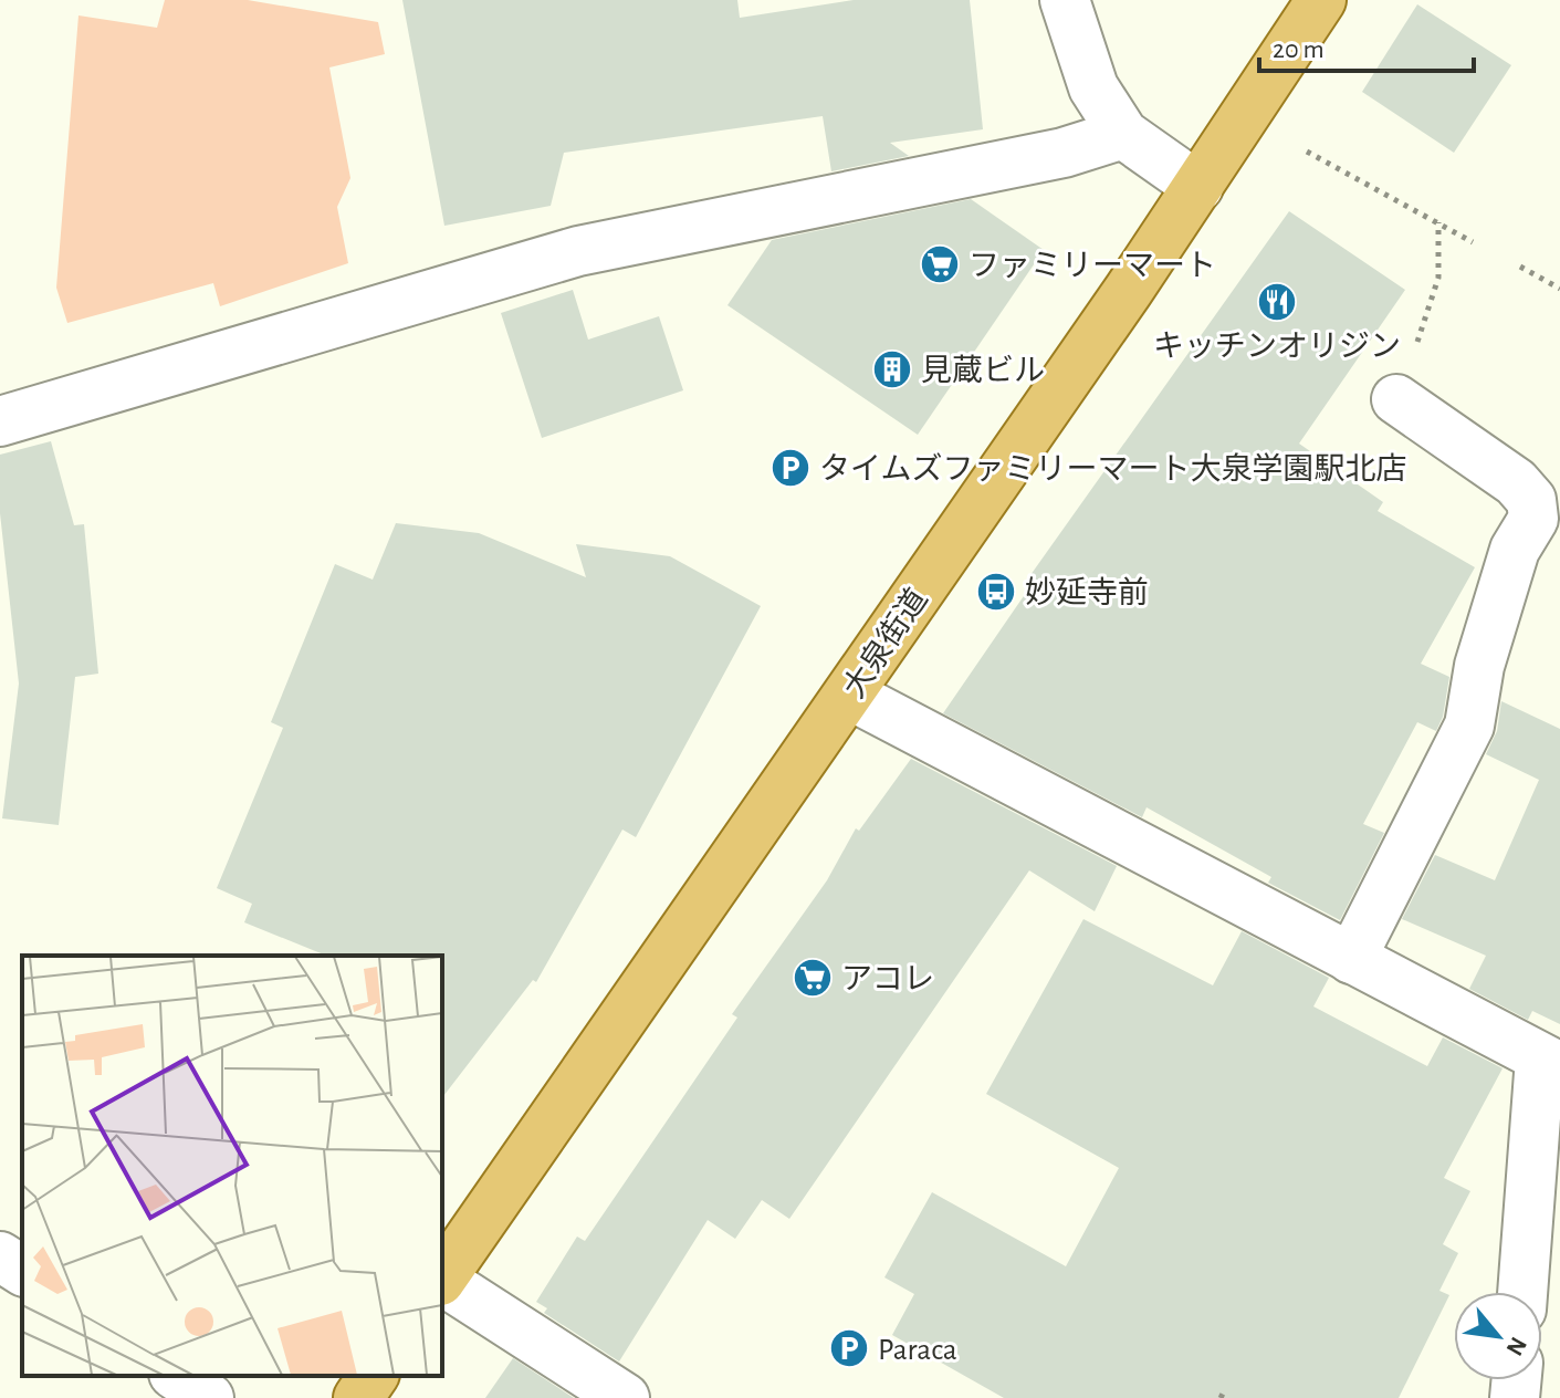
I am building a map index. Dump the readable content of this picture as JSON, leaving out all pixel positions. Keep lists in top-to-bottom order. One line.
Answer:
{"streets":{"main road":["大泉街道"]},"places":{"supermarket":["ファミリーマート","アコレ"],"restaurant":["キッチンオリジン"],"building":["見蔵ビル"],"parking":["タイムズファミリーマート大泉学園駅北店","Paraca"],"bus stop":["妙延寺前"]},"scale_bar":"20 m","north":"bottom right"}
